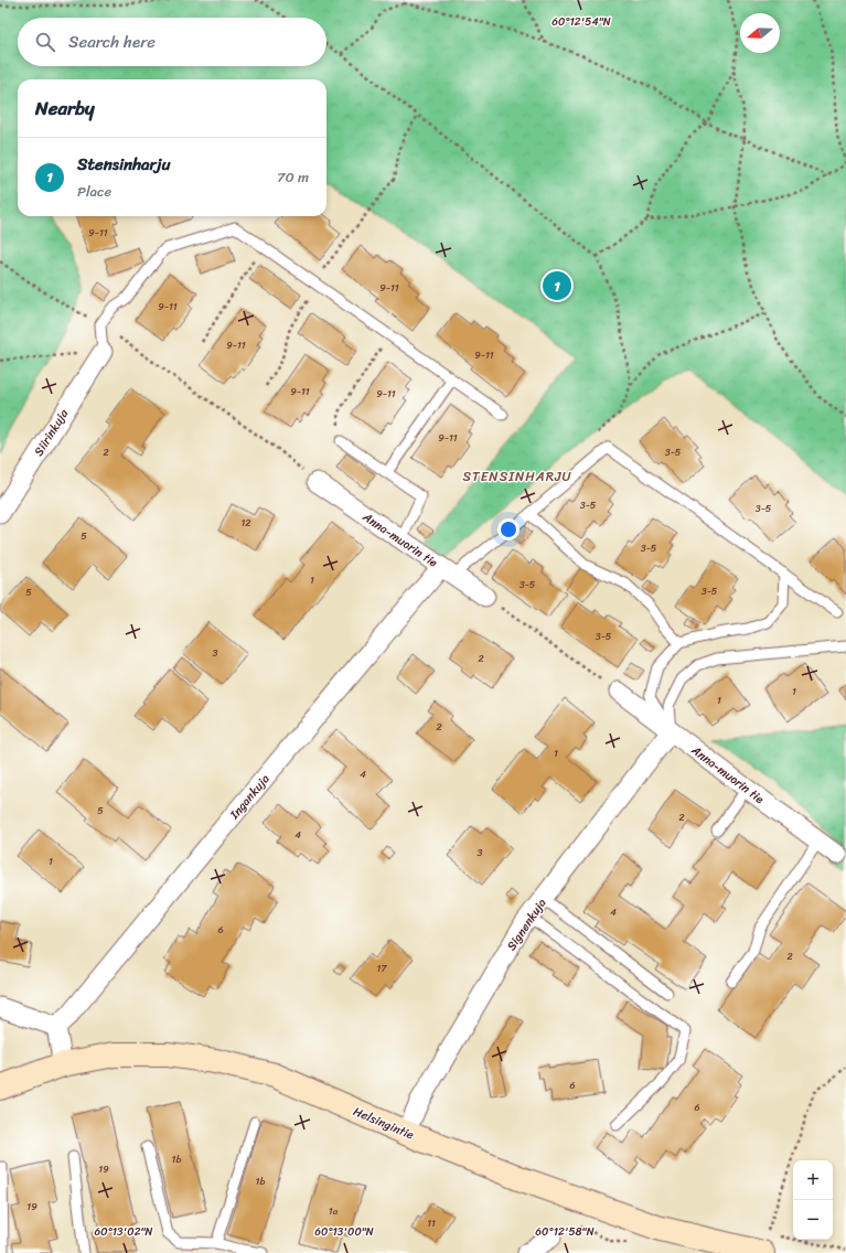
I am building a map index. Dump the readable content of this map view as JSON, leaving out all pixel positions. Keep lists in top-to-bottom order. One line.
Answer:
{"streets":{"main road":["Helsingintie"],"street":["Siirinkuja","Anna-muorin tie","Ingankuja","Signenkuja"]},"crossings":[["Anna-muorin tie","Ingankuja"],["Anna-muorin tie","Signenkuja"],["Signenkuja","Helsingintie"]],"districts":["STENSINHARJU"],"house_numbers":["9-11","9-11","9-11","9-11","9-11","9-11","9-11","9-11","2","3-5","3-5","3-5","12","5","3-5","1","3-5","3-5","5","3-5","3","2","1","1","2","1","4","5","2","4","3","1","4","6","2","17","6","6","1b","19","1b","19","1a","11"],"north":"left","page":{"search":"Search here","heading":"Nearby","list":[{"mark":"1","name":"Stensinharju","note":"Place","value":"70 m"}],"pins":"1","map_buttons":["+","−"]},"coordinates":["60°12'54\"N","60°13'02\"N","60°13'00\"N","60°12'58\"N"]}
